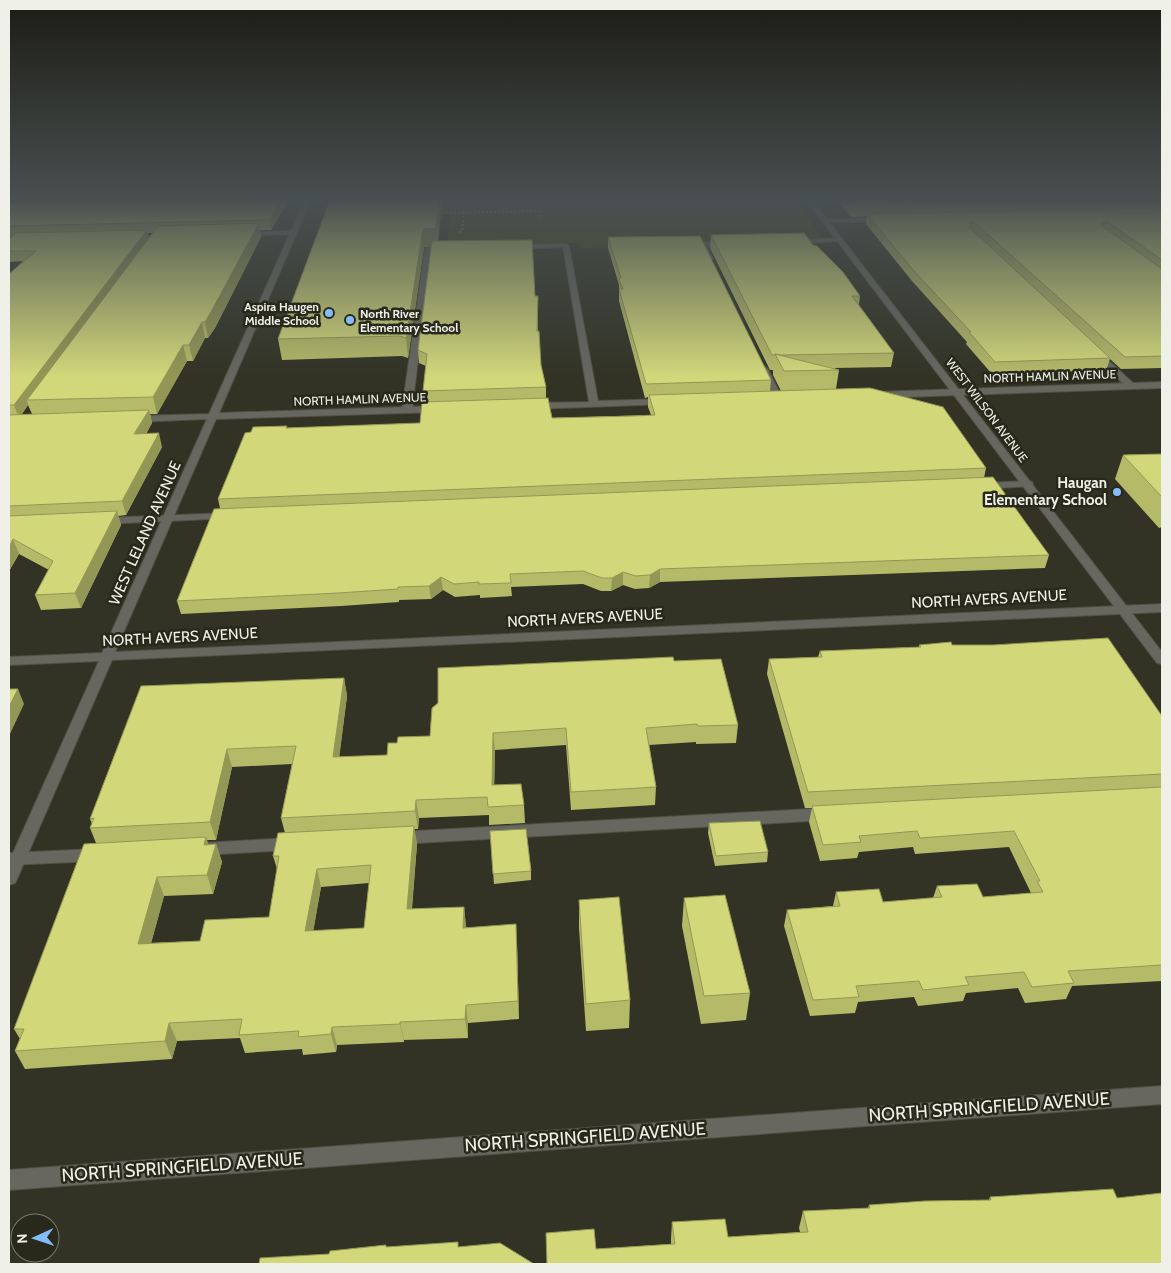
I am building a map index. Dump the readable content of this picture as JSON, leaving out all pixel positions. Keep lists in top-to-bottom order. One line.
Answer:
{"streets":{"street":["NORTH HAMLIN AVENUE","WEST WILSON AVENUE","WEST LELAND AVENUE","NORTH AVERS AVENUE","NORTH SPRINGFIELD AVENUE"]},"crossings":[["NORTH HAMLIN AVENUE","WEST WILSON AVENUE"],["NORTH HAMLIN AVENUE","WEST LELAND AVENUE"],["WEST WILSON AVENUE","NORTH AVERS AVENUE"],["WEST LELAND AVENUE","NORTH AVERS AVENUE"]],"places":["Aspira Haugen Middle School","North River Elementary School","Haugan Elementary School"],"north":"left"}
